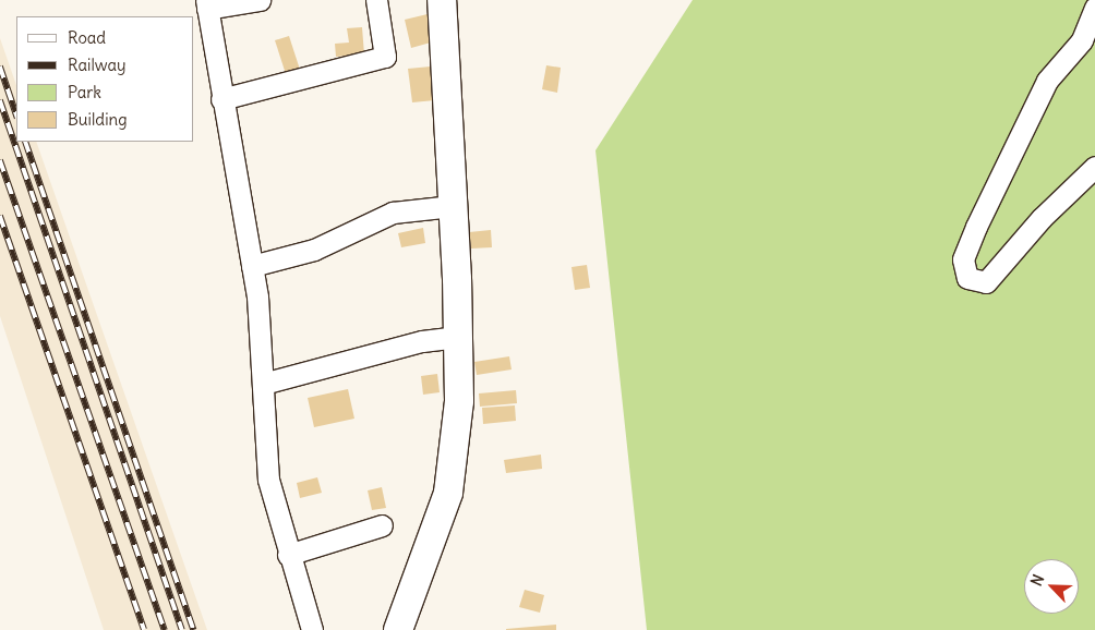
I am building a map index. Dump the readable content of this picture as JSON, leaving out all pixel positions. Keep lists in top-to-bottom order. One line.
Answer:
{"legend":["Road","Railway","Park","Building"],"north":"top left"}
